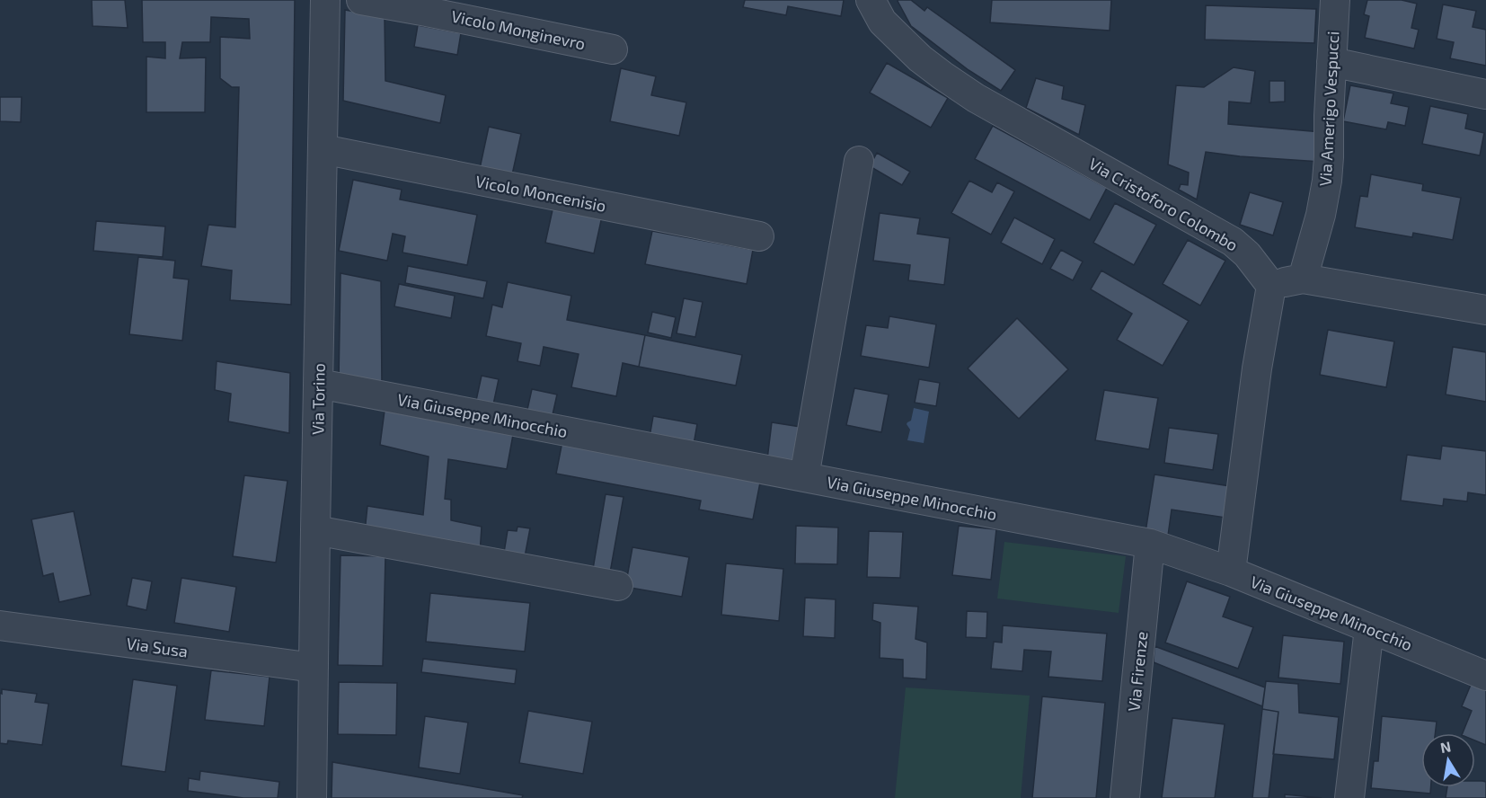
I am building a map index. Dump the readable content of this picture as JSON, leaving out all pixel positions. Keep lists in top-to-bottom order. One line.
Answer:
{"streets":{"street":["Vicolo Monginevro","Via Amerigo Vespucci","Vicolo Moncenisio","Via Cristoforo Colombo","Via Torino","Via Giuseppe Minocchio","Via Susa","Via Firenze"]},"crossings":[["Vicolo Moncenisio","Via Torino"],["Via Torino","Via Giuseppe Minocchio"],["Via Torino","Via Susa"],["Via Giuseppe Minocchio","Via Firenze"]],"north":"top"}
